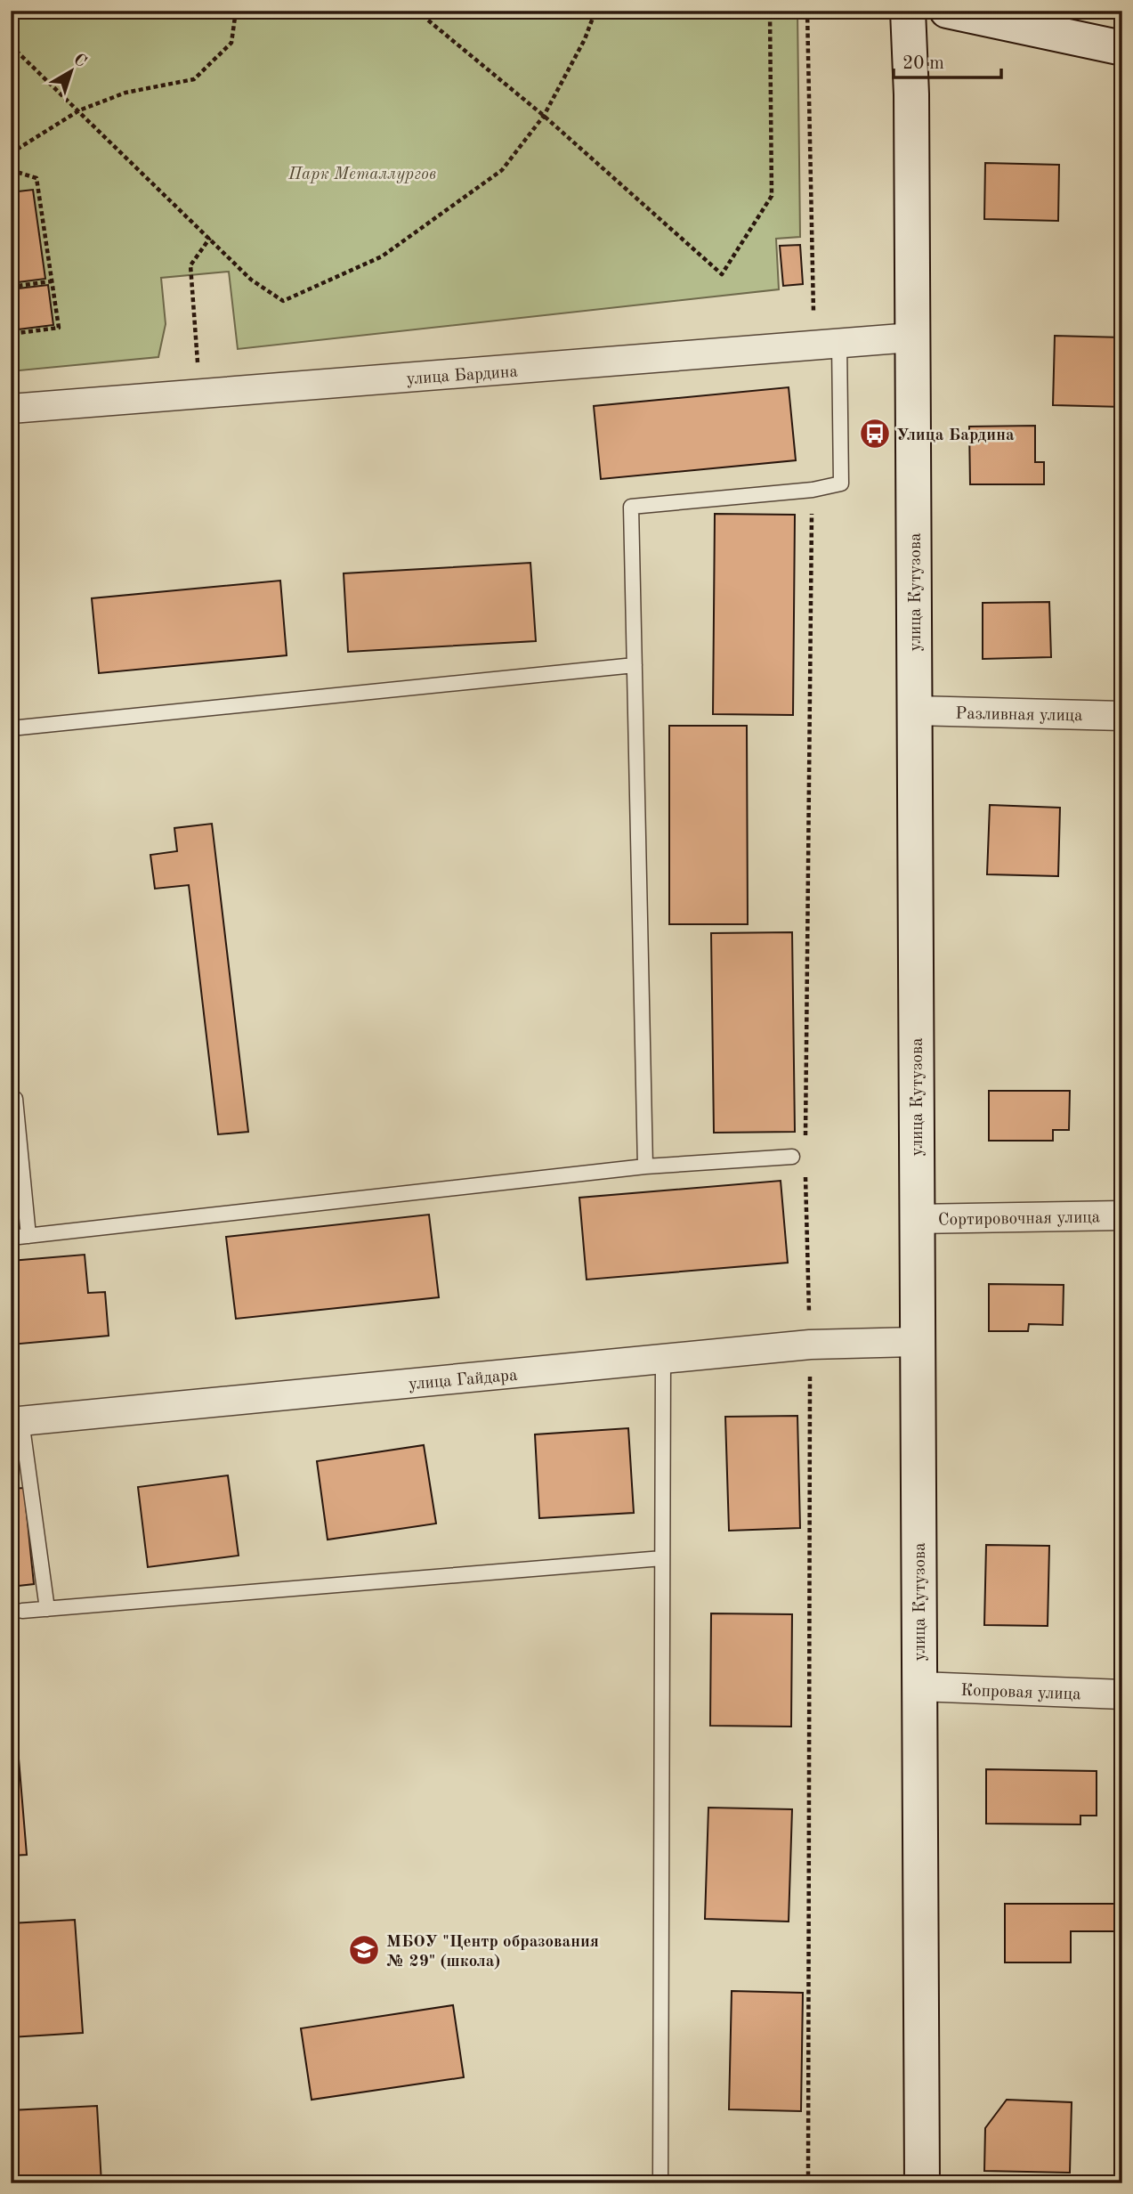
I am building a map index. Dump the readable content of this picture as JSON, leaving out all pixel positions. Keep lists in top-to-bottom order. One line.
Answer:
{"streets":{"main road":["улица Кутузова"],"street":["улица Бардина","Разливная улица","Сортировочная улица","улица Гайдара","Копровая улица"]},"crossings":[["улица Бардина","улица Кутузова"],["улица Кутузова","Разливная улица"],["улица Кутузова","Сортировочная улица"],["улица Кутузова","улица Гайдара"],["улица Кутузова","Копровая улица"]],"parks":["Парк Металлургов"],"places":{"bus stop":["Улица Бардина"],"school or university":["МБОУ \"Центр образования № 29\" (школа)"]},"scale_bar":"20 m","north":"top right"}
